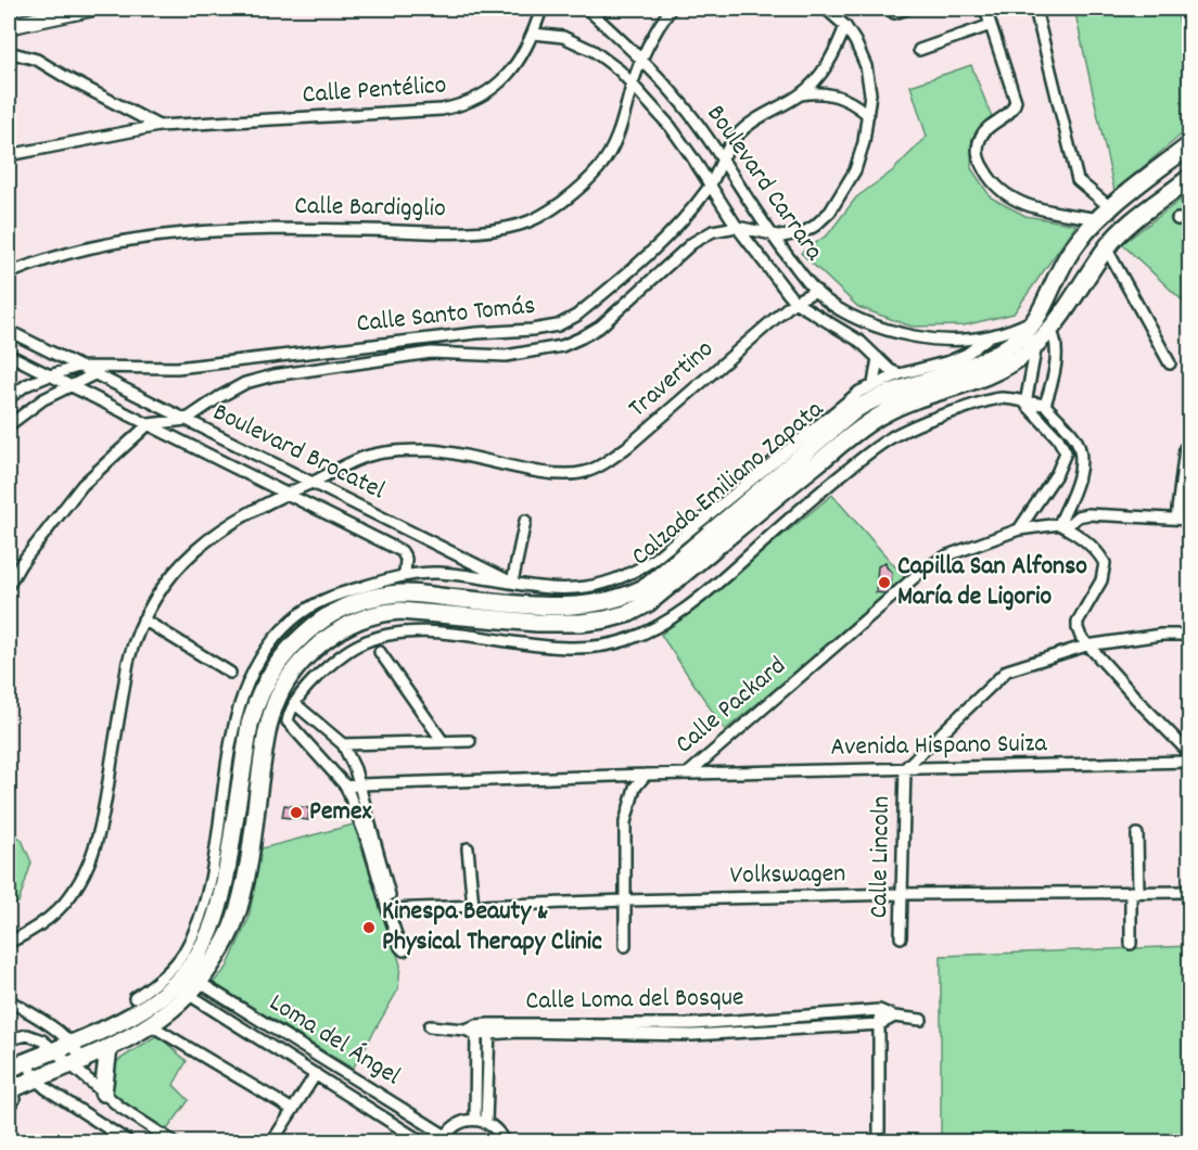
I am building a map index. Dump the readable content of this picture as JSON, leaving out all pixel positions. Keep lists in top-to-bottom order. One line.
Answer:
{"streets":{"main road":["Calzada Emiliano Zapata"],"street":["Calle Pentélico","Boulevard Carrara","Calle Bardigglio","Calle Santo Tomás","Travertino","Boulevard Brocatel","Calle Packard","Avenida Hispano Suiza","Calle Lincoln","Volkswagen","Calle Loma del Bosque","Loma del Ángel"]},"crossings":[["Calle Pentélico","Boulevard Carrara"],["Boulevard Carrara","Calle Bardigglio"],["Boulevard Carrara","Calle Santo Tomás"],["Boulevard Carrara","Travertino"],["Boulevard Carrara","Calzada Emiliano Zapata"],["Calle Santo Tomás","Boulevard Brocatel"],["Travertino","Boulevard Brocatel"],["Calzada Emiliano Zapata","Loma del Ángel"],["Calle Packard","Avenida Hispano Suiza"],["Avenida Hispano Suiza","Calle Lincoln"],["Calle Lincoln","Volkswagen"]],"places":["Capilla San Alfonso María de Ligorio","Pemex","Kinespa Beauty & Physical Therapy Clinic"]}
